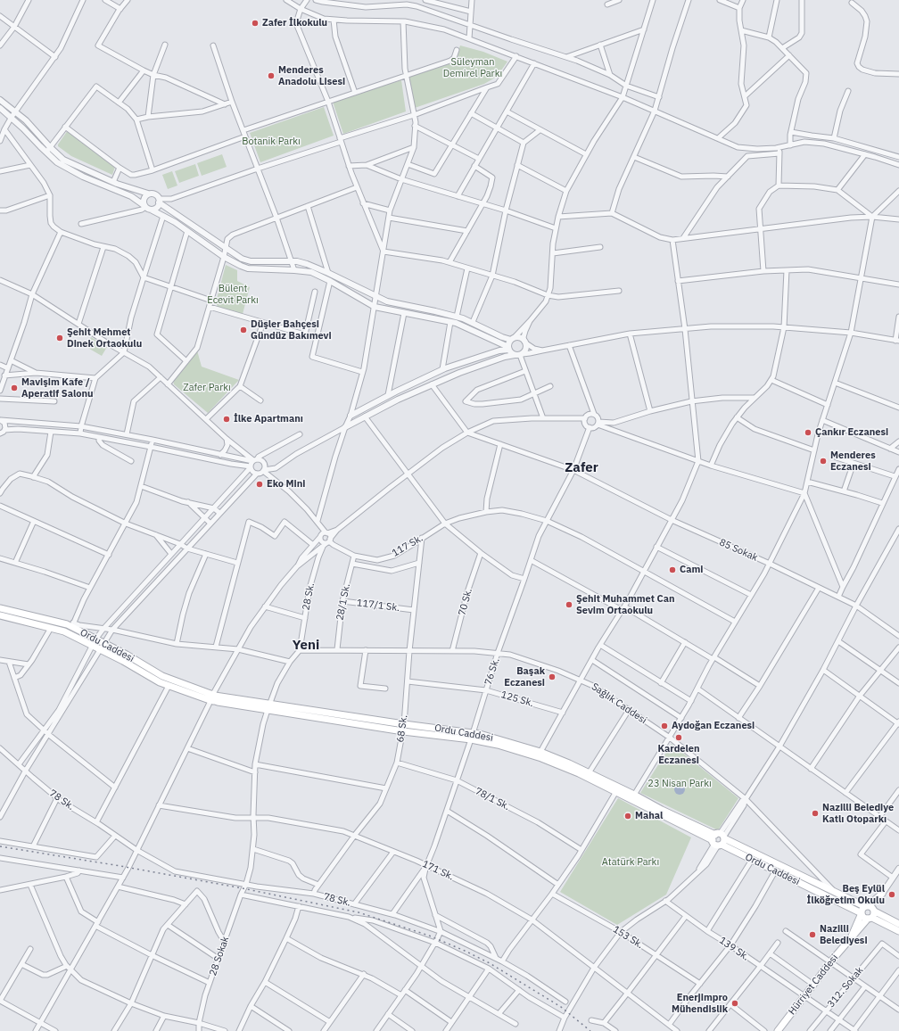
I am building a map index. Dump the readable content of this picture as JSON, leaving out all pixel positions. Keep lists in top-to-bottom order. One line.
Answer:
{"streets":{"main road":["Ordu Caddesi","Hürriyet Caddesi"],"street":["117 Sk.","85 Sokak","28 Sk.","28/1 Sk.","70 Sk.","117/1 Sk.","76 Sk.","125 Sk.","Sağlık Caddesi","68 Sk.","78/1 Sk.","78 Sk.","171 Sk.","153 Sk.","139 Sk.","28 Sokak","312. Sokak"]},"crossings":[["117 Sk.","28 Sk."],["117 Sk.","28/1 Sk."],["117 Sk.","76 Sk."],["117 Sk.","68 Sk."],["85 Sokak","76 Sk."],["28 Sk.","Sağlık Caddesi"],["28 Sk.","28 Sokak"],["28/1 Sk.","117/1 Sk."],["28/1 Sk.","Sağlık Caddesi"],["70 Sk.","Sağlık Caddesi"],["117/1 Sk.","68 Sk."],["Ordu Caddesi","76 Sk."],["Ordu Caddesi","Sağlık Caddesi"],["Ordu Caddesi","68 Sk."],["Ordu Caddesi","28 Sokak"],["Ordu Caddesi","Hürriyet Caddesi"],["76 Sk.","125 Sk."],["76 Sk.","Sağlık Caddesi"],["76 Sk.","78/1 Sk."],["76 Sk.","78 Sk."],["76 Sk.","171 Sk."],["125 Sk.","68 Sk."],["Sağlık Caddesi","68 Sk."],["Sağlık Caddesi","28 Sokak"],["68 Sk.","78/1 Sk."],["68 Sk.","78 Sk."],["68 Sk.","171 Sk."],["78 Sk.","28 Sokak"],["171 Sk.","28 Sokak"],["139 Sk.","Hürriyet Caddesi"],["139 Sk.","312. Sokak"]],"districts":["Zafer","Yeni"],"parks":["Süleyman Demirel Parkı","Botanik Parkı","Bülent Ecevit Parkı","Zafer Parkı","23 Nisan Parkı","Atatürk Parkı"],"places":["Zafer İlkokulu","Menderes Anadolu Lisesi","Düşler Bahçesi Gündüz Bakımevi","Şehit Mehmet Dinek Ortaokulu","Mavişim Kafe / Aperatif Salonu","İlke Apartmanı","Çankır Eczanesi","Menderes Eczanesi","Eko Mini","Cami","Şehit Muhammet Can Sevim Ortaokulu","Başak Eczanesi","Aydoğan Eczanesi","Kardelen Eczanesi","Nazilli Belediye Katlı Otoparkı","Mahal","Beş Eylül İlköğretim Okulu","Nazilli Belediyesi","Enerjimpro Mühendislik"]}
